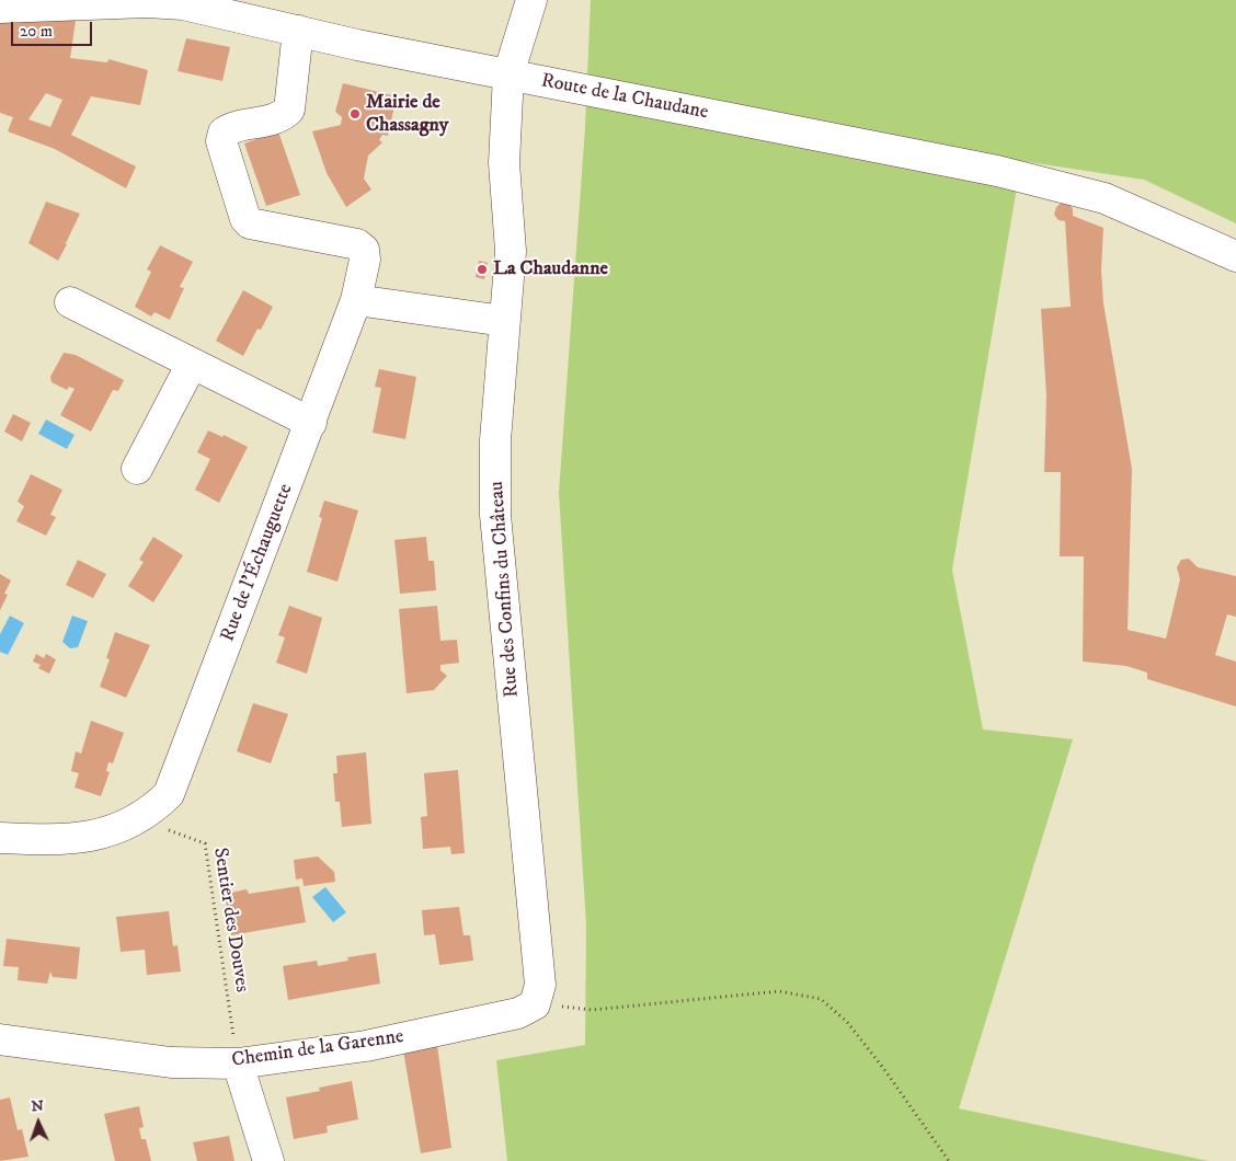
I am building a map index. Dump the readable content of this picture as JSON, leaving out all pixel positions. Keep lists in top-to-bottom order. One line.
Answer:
{"streets":{"street":["Route de la Chaudane","Rue de l'Échauguette","Rue des Confins du Château","Chemin de la Garenne"],"path":["Sentier des Douves"]},"crossings":[["Route de la Chaudane","Rue de l'Échauguette"],["Route de la Chaudane","Rue des Confins du Château"],["Rue de l'Échauguette","Sentier des Douves"],["Rue des Confins du Château","Chemin de la Garenne"],["Sentier des Douves","Chemin de la Garenne"]],"places":["Mairie de Chassagny","La Chaudanne"],"scale_bar":"20 m","north":"top"}
